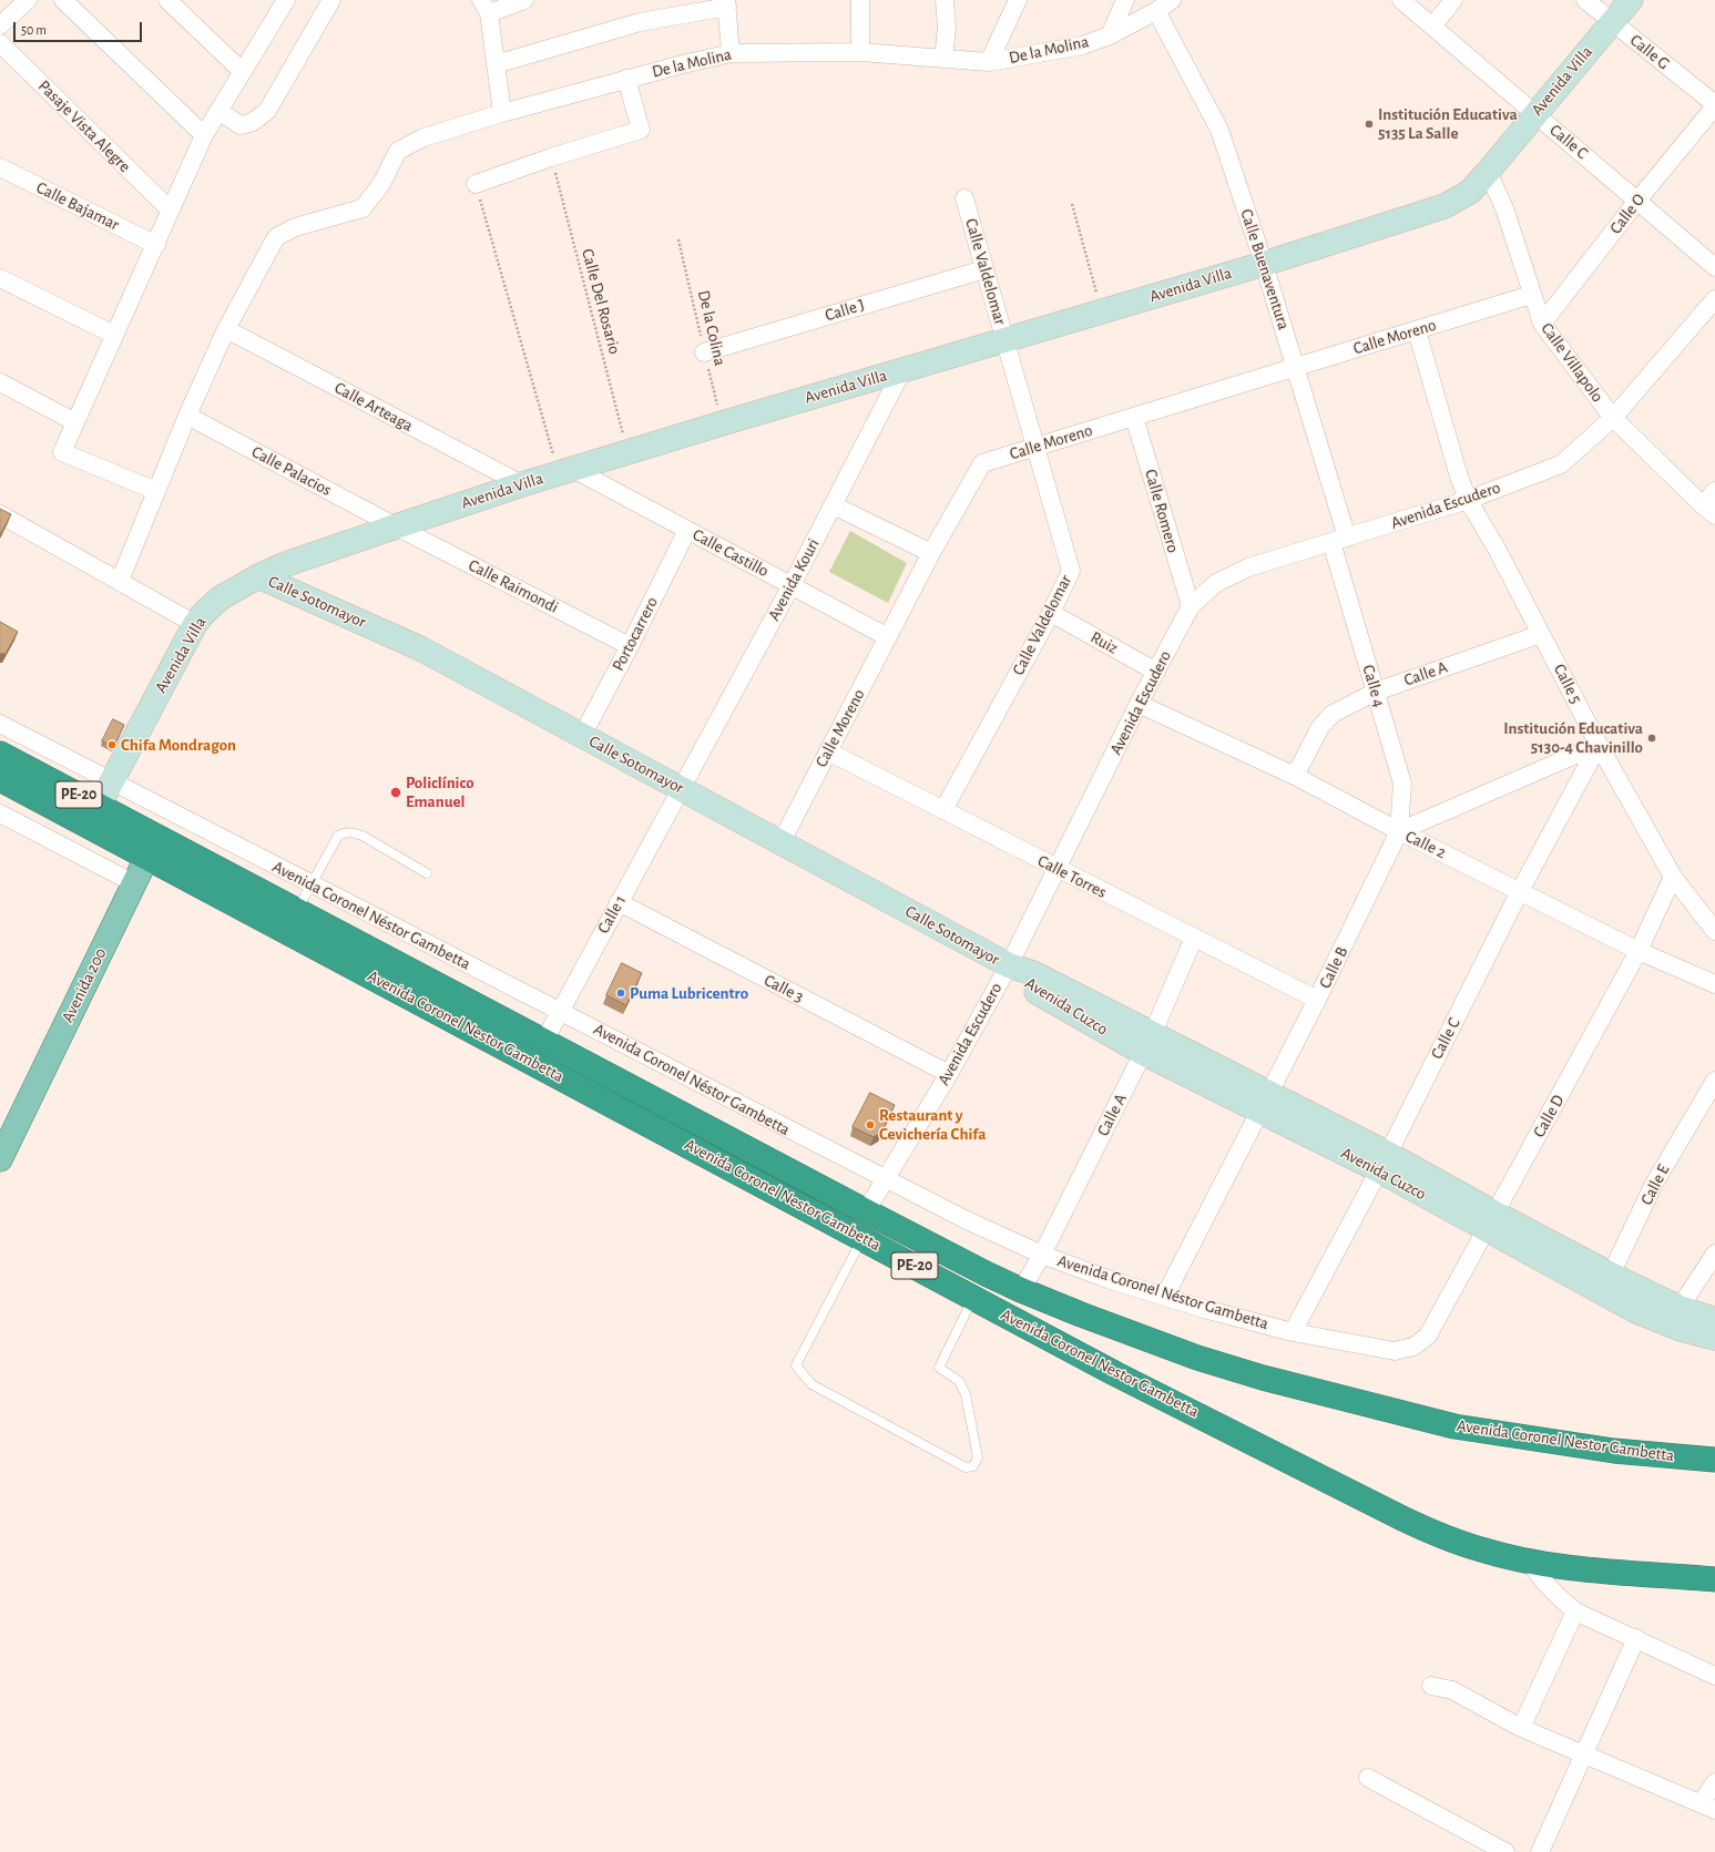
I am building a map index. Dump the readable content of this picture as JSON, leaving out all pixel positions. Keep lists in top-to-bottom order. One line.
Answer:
{"streets":{"highway":["PE-20","Avenida Coronel Nestor Gambetta"],"main road":["Avenida 200"],"street":["De la Molina","Calle G","Avenida Villa","Pasaje Vista Alegre","Calle C","Calle Bajamar","Calle O","Calle Buenaventura","Calle Valdelomar","Calle J","Calle Moreno","Calle Villapolo","Calle Arteaga","Calle Palacios","Avenida Escudero","Calle Romero","Calle Castillo","Avenida Kouri","Calle Raimondi","Calle Sotomayor","Portocarrero","Ruiz","Calle A","Calle 5","Calle 4","Calle 2","Calle Torres","Calle 1","Avenida Coronel Néstor Gambetta","Calle B","Calle 3","Avenida Cuzco","Calle D","Calle E"],"path":["Calle Del Rosario","De la Colina"]},"crossings":[["De la Molina","Calle Buenaventura"],["De la Molina","Calle Arteaga"],["Calle G","Avenida Villa"],["Calle G","Calle O"],["Avenida Villa","Calle C"],["Avenida Villa","Calle Buenaventura"],["Avenida Villa","Calle Valdelomar"],["Avenida Villa","Calle Del Rosario"],["Avenida Villa","De la Colina"],["Avenida Villa","Calle Villapolo"],["Avenida Villa","Calle Arteaga"],["Avenida Villa","Calle Palacios"],["Avenida Villa","Calle Castillo"],["Avenida Villa","Avenida Kouri"],["Avenida Villa","Calle Raimondi"],["Avenida Villa","Calle Sotomayor"],["Avenida Villa","Avenida Coronel Néstor Gambetta"],["Avenida Villa","Avenida Coronel Nestor Gambetta"],["Calle C","Calle O"],["Calle C","Calle 5"],["Calle C","Calle 2"],["Calle C","Avenida Coronel Néstor Gambetta"],["Calle C","Avenida Cuzco"],["Calle O","Calle Villapolo"],["Calle Buenaventura","Calle Moreno"],["Calle Buenaventura","Avenida Escudero"],["Calle Buenaventura","Calle 4"],["Calle Valdelomar","Calle J"],["Calle Valdelomar","Calle Moreno"],["Calle Valdelomar","Ruiz"],["Calle Valdelomar","Calle Torres"],["Calle J","De la Colina"],["Calle Moreno","Calle Villapolo"],["Calle Moreno","Calle Romero"],["Calle Moreno","Calle Castillo"],["Calle Moreno","Calle Sotomayor"],["Calle Moreno","Calle 5"],["Calle Moreno","Calle Torres"],["Calle Villapolo","Avenida Escudero"],["Calle Palacios","Calle Raimondi"],["Avenida Escudero","Calle Romero"],["Avenida Escudero","Calle Sotomayor"],["Avenida Escudero","Ruiz"],["Avenida Escudero","Calle 5"],["Avenida Escudero","Calle 4"],["Avenida Escudero","Calle 2"],["Avenida Escudero","Calle Torres"],["Avenida Escudero","Avenida Coronel Néstor Gambetta"],["Avenida Escudero","Calle 3"],["Avenida Escudero","Avenida Cuzco"],["Avenida Escudero","Avenida Coronel Nestor Gambetta"],["Calle Castillo","Avenida Kouri"],["Calle Castillo","Portocarrero"],["Avenida Kouri","Calle Sotomayor"],["Avenida Kouri","Calle 1"],["Calle Raimondi","Portocarrero"],["Calle Sotomayor","Portocarrero"],["Calle Sotomayor","Calle 1"],["Calle Sotomayor","Avenida Cuzco"],["Calle A","Calle 5"],["Calle A","Calle 4"],["Calle A","Calle 2"],["Calle A","Calle Torres"],["Calle A","Avenida Coronel Néstor Gambetta"],["Calle A","Avenida Cuzco"],["Calle A","Avenida Coronel Nestor Gambetta"],["Calle 5","Calle D"],["Calle 4","Calle 2"],["Calle 4","Calle B"],["Calle 2","Calle B"],["Calle 2","Calle D"],["Calle Torres","Calle B"],["Calle 1","Avenida Coronel Néstor Gambetta"],["Calle 1","Calle 3"],["Calle 1","Avenida Coronel Nestor Gambetta"],["Avenida Coronel Néstor Gambetta","Calle B"],["Avenida Coronel Néstor Gambetta","Avenida 200"],["Avenida Coronel Néstor Gambetta","Calle D"],["Calle B","Avenida Cuzco"],["Avenida 200","Avenida Coronel Nestor Gambetta"],["Avenida Cuzco","Calle D"],["Avenida Cuzco","Calle E"]],"places":["Institución Educativa 5135 La Salle","Institución Educativa 5130-4 Chavinillo","Chifa Mondragon","Policlínico Emanuel","Puma Lubricentro","Restaurant y Cevichería Chifa"],"scale_bar":"50 m"}
